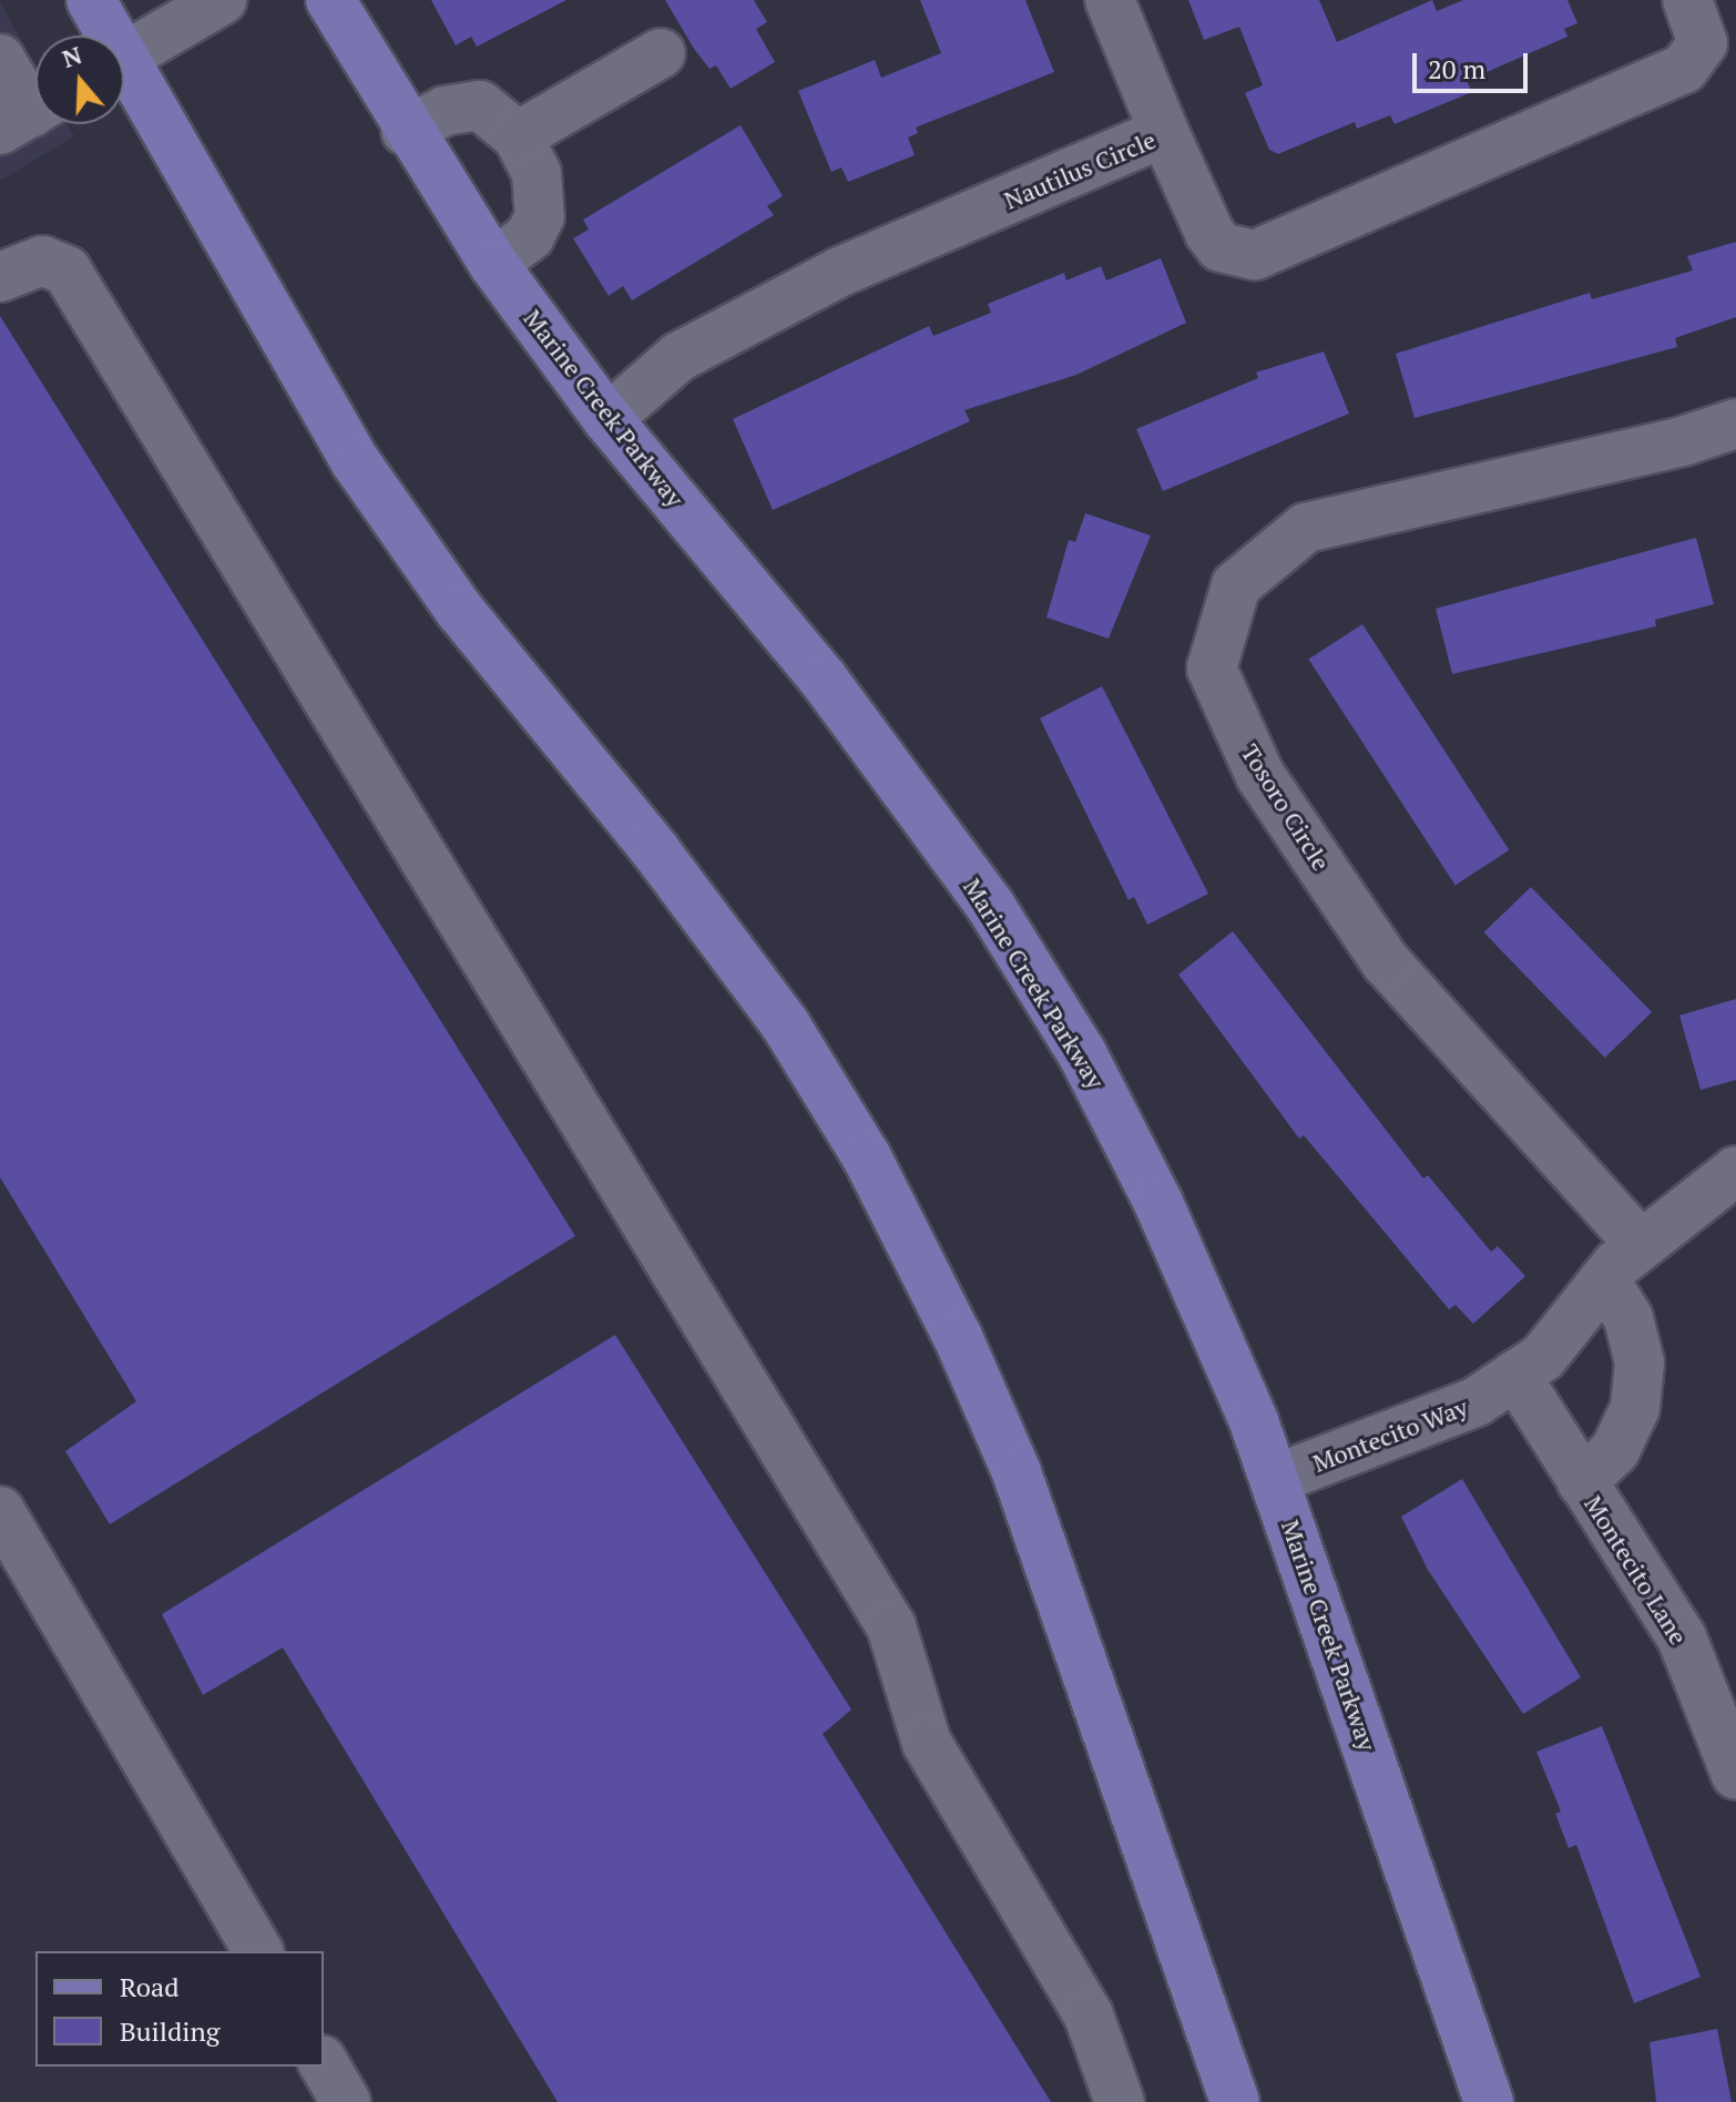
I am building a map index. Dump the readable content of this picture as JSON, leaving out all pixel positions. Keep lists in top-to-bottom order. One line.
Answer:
{"streets":{"main road":["Marine Creek Parkway"],"street":["Nautilus Circle","Tosoro Circle","Montecito Way","Montecito Lane"]},"crossings":[["Nautilus Circle","Marine Creek Parkway"],["Marine Creek Parkway","Montecito Way"],["Tosoro Circle","Montecito Way"],["Montecito Way","Montecito Lane"]],"legend":["Road","Building"],"scale_bar":"20 m","north":"top"}
